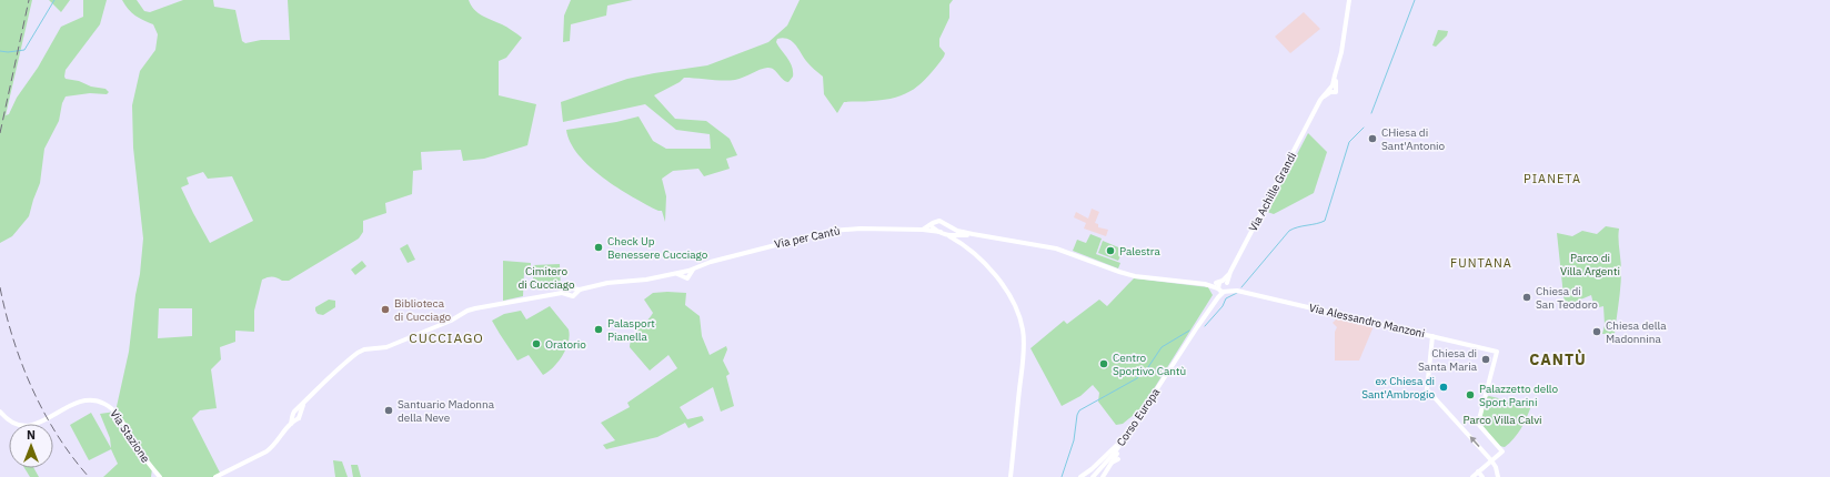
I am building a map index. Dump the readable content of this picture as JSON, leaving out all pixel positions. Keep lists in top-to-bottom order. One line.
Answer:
{"streets":{"main road":["Via Achille Grandi","Via per Cantù","Via Alessandro Manzoni","Corso Europa","Via Stazione"]},"crossings":[["Via Achille Grandi","Via Alessandro Manzoni"],["Via Achille Grandi","Corso Europa"],["Via Alessandro Manzoni","Corso Europa"]],"districts":["PIANETA","FUNTANA","CUCCIAGO","CANTÙ"],"parks":["Parco di Villa Argenti","Cimitero di Cucciago","Parco Villa Calvi"],"places":["CHiesa di Sant'Antonio","Check Up Benessere Cucciago","Palestra","Chiesa di San Teodoro","Biblioteca di Cucciago","Palasport Pianella","Chiesa della Madonnina","Oratorio","Chiesa di Santa Maria","Centro Sportivo Cantù","ex Chiesa di Sant'Ambrogio","Palazzetto dello Sport Parini","Santuario Madonna della Neve"],"north":"top"}
